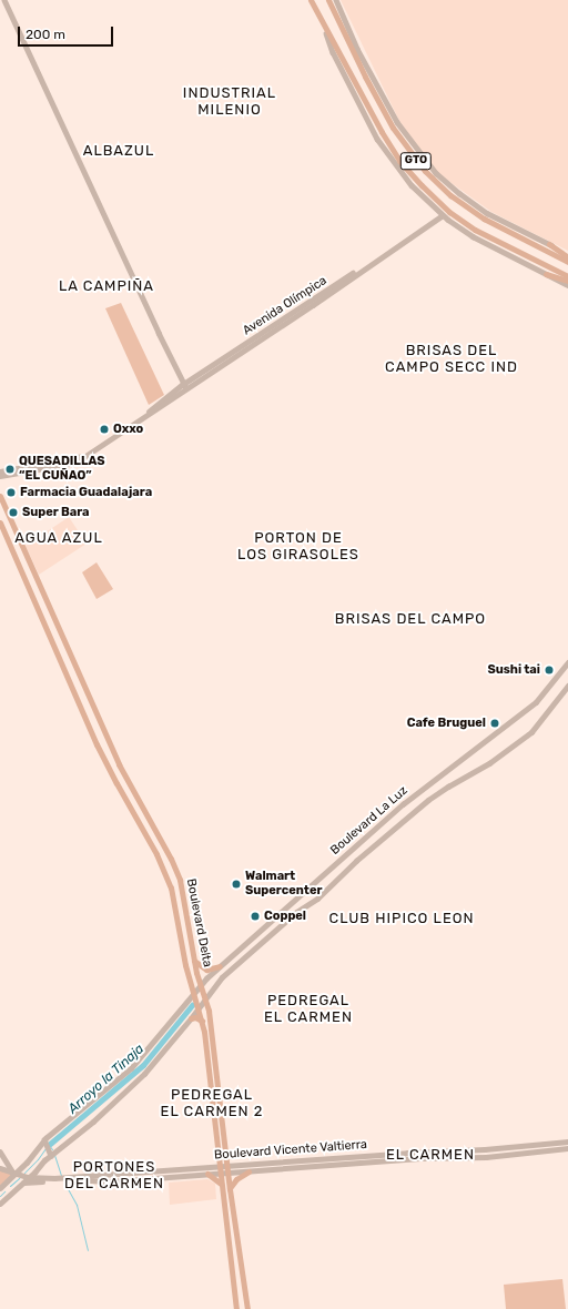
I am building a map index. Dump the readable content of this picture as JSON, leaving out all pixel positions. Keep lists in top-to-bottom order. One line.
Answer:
{"streets":{"main road":["GTO","Avenida Olímpica","Boulevard La Luz","Boulevard Delta","Boulevard Vicente Valtierra"]},"crossings":[["Boulevard La Luz","Boulevard Delta"],["Boulevard La Luz","Boulevard Vicente Valtierra"],["Boulevard Delta","Boulevard Vicente Valtierra"]],"districts":["INDUSTRIAL MILENIO","ALBAZUL","LA CAMPIÑA","BRISAS DEL CAMPO SECC IND","AGUA AZUL","PORTON DE LOS GIRASOLES","BRISAS DEL CAMPO","CLUB HIPICO LEON","PEDREGAL EL CARMEN","PEDREGAL EL CARMEN 2","EL CARMEN","PORTONES DEL CARMEN"],"water":["Arroyo la Tinaja"],"places":["Oxxo","QUESADILLAS “EL CUÑAO”","Farmacia Guadalajara","Super Bara","Sushi tai","Cafe Bruguel","Walmart Supercenter","Coppel"],"scale_bar":"200 m"}
